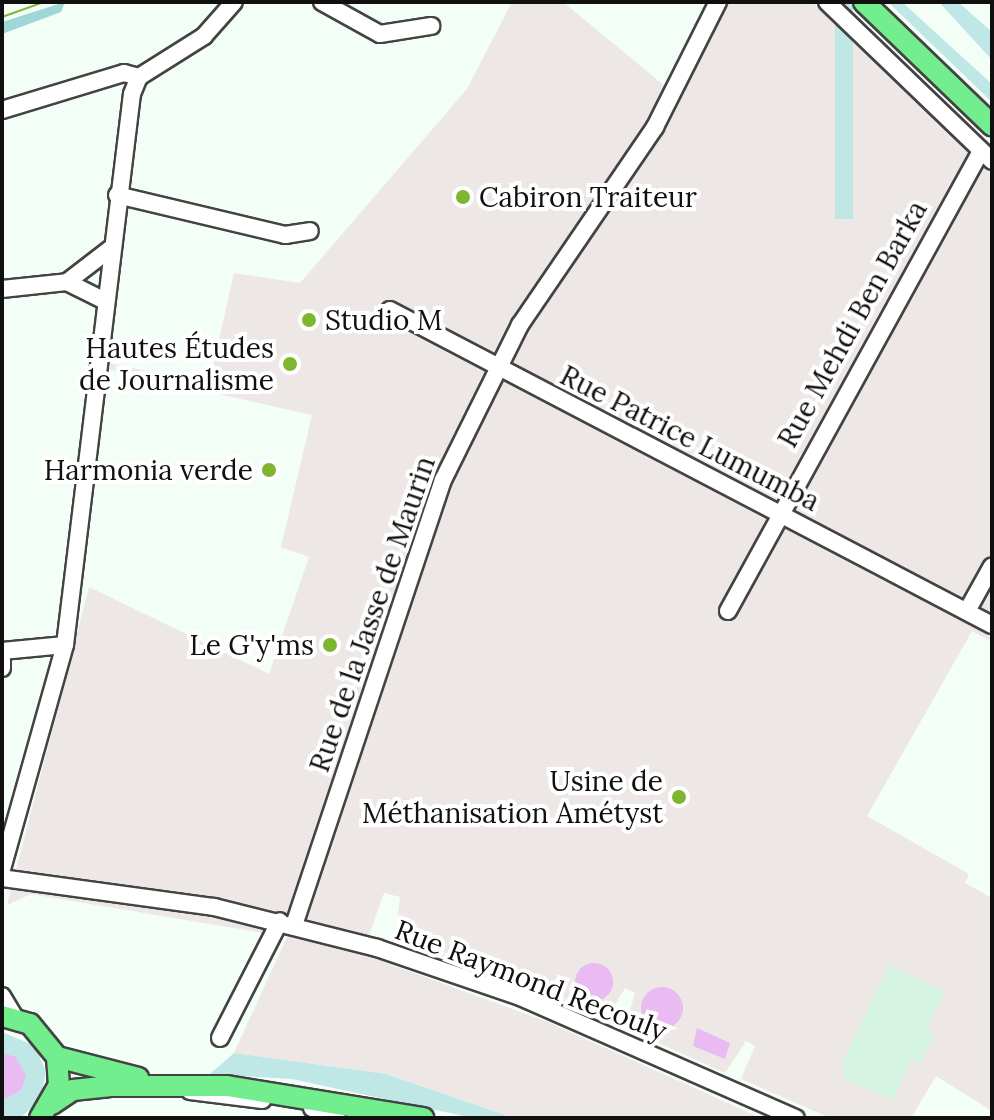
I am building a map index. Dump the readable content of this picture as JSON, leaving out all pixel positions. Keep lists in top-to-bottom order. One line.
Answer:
{"streets":{"street":["Rue Mehdi Ben Barka","Rue Patrice Lumumba","Rue de la Jasse de Maurin","Rue Raymond Recouly"]},"crossings":[["Rue Mehdi Ben Barka","Rue Patrice Lumumba"],["Rue Patrice Lumumba","Rue de la Jasse de Maurin"],["Rue de la Jasse de Maurin","Rue Raymond Recouly"]],"places":["Cabiron Traiteur","Studio M","Hautes Études de Journalisme","Harmonia verde","Le G'y'ms","Usine de Méthanisation Amétyst"]}
